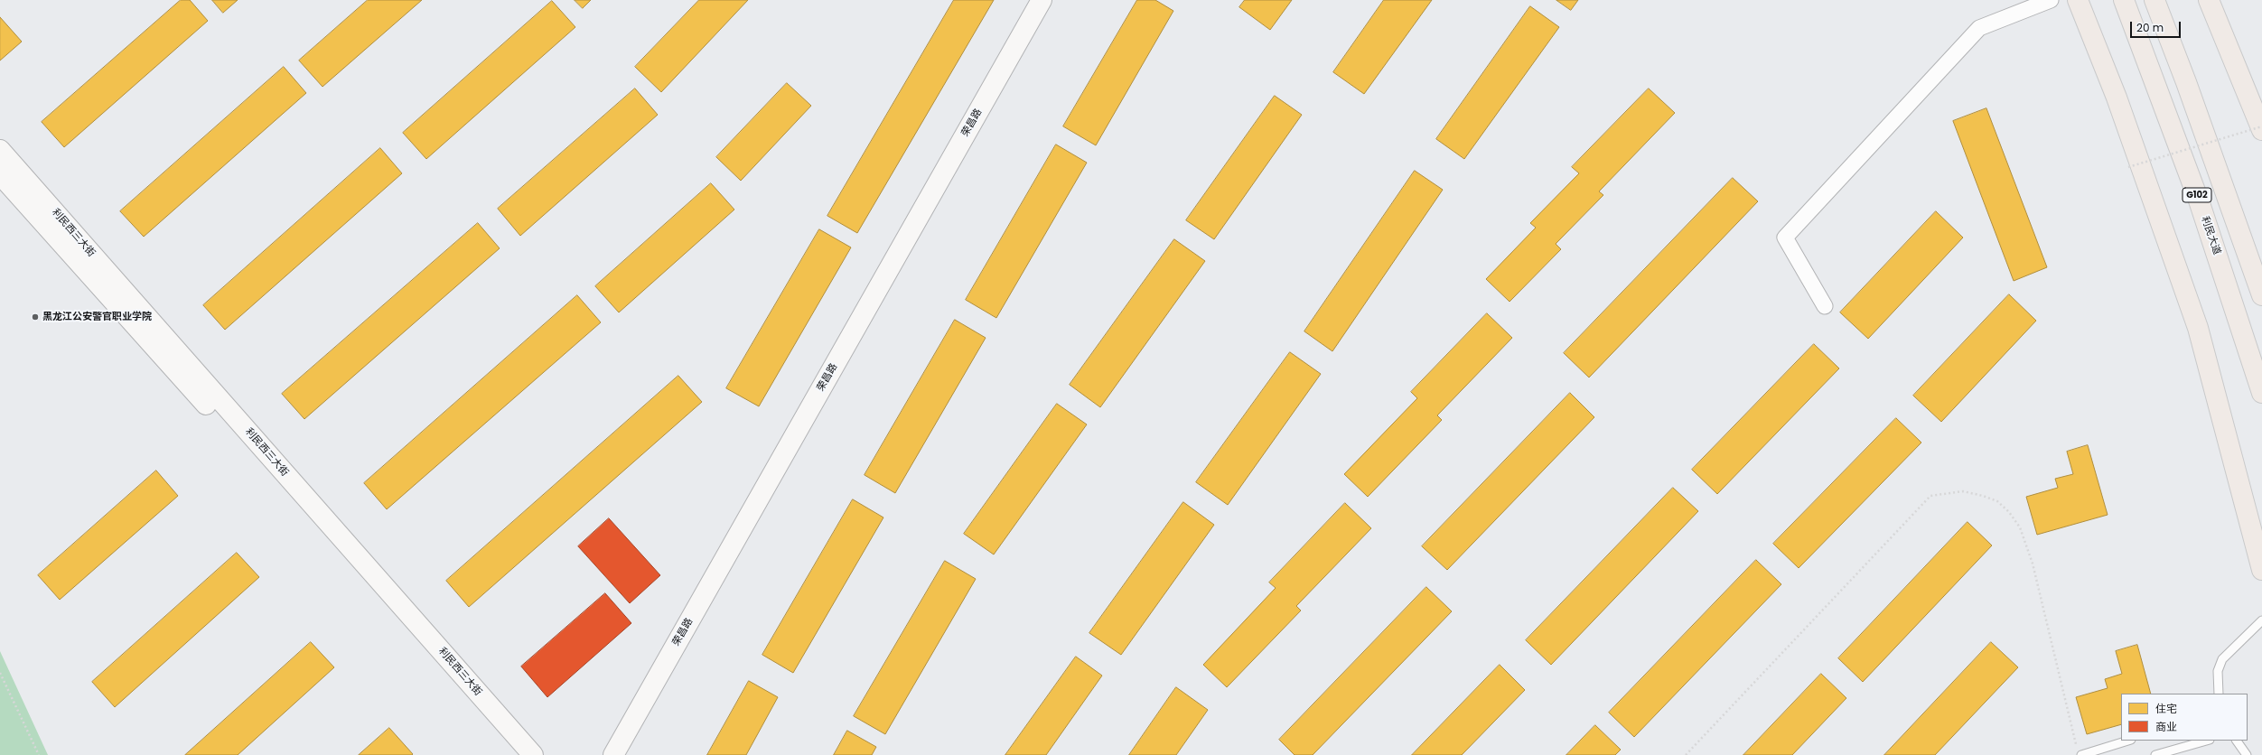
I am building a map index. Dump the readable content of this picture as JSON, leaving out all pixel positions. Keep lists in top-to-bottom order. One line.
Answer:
{"streets":{"highway":["G102","利民大道"],"main road":["荣昌路","利民西三大街"]},"places":["黑龙江公安警官职业学院"],"legend":["住宅","商业"],"scale_bar":"20 m"}
